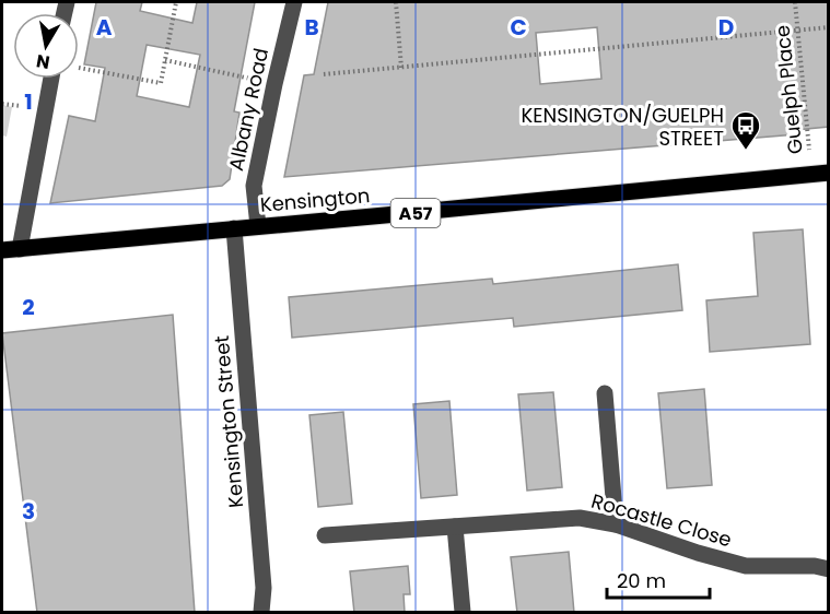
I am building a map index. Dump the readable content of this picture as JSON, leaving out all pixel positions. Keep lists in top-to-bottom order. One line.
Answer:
{"streets":{"main road":["Kensington","A57"],"street":["Albany Road","Kensington Street","Rocastle Close"],"path":["Guelph Place"]},"crossings":[["Guelph Place","Kensington"],["Albany Road","Kensington"],["Kensington","Kensington Street"]],"places":{"bus stop":["KENSINGTON/GUELPH STREET"]},"scale_bar":"20 m","north":"bottom","grid":{"columns":["A","B","C","D"],"rows":["1","2","3"]}}
